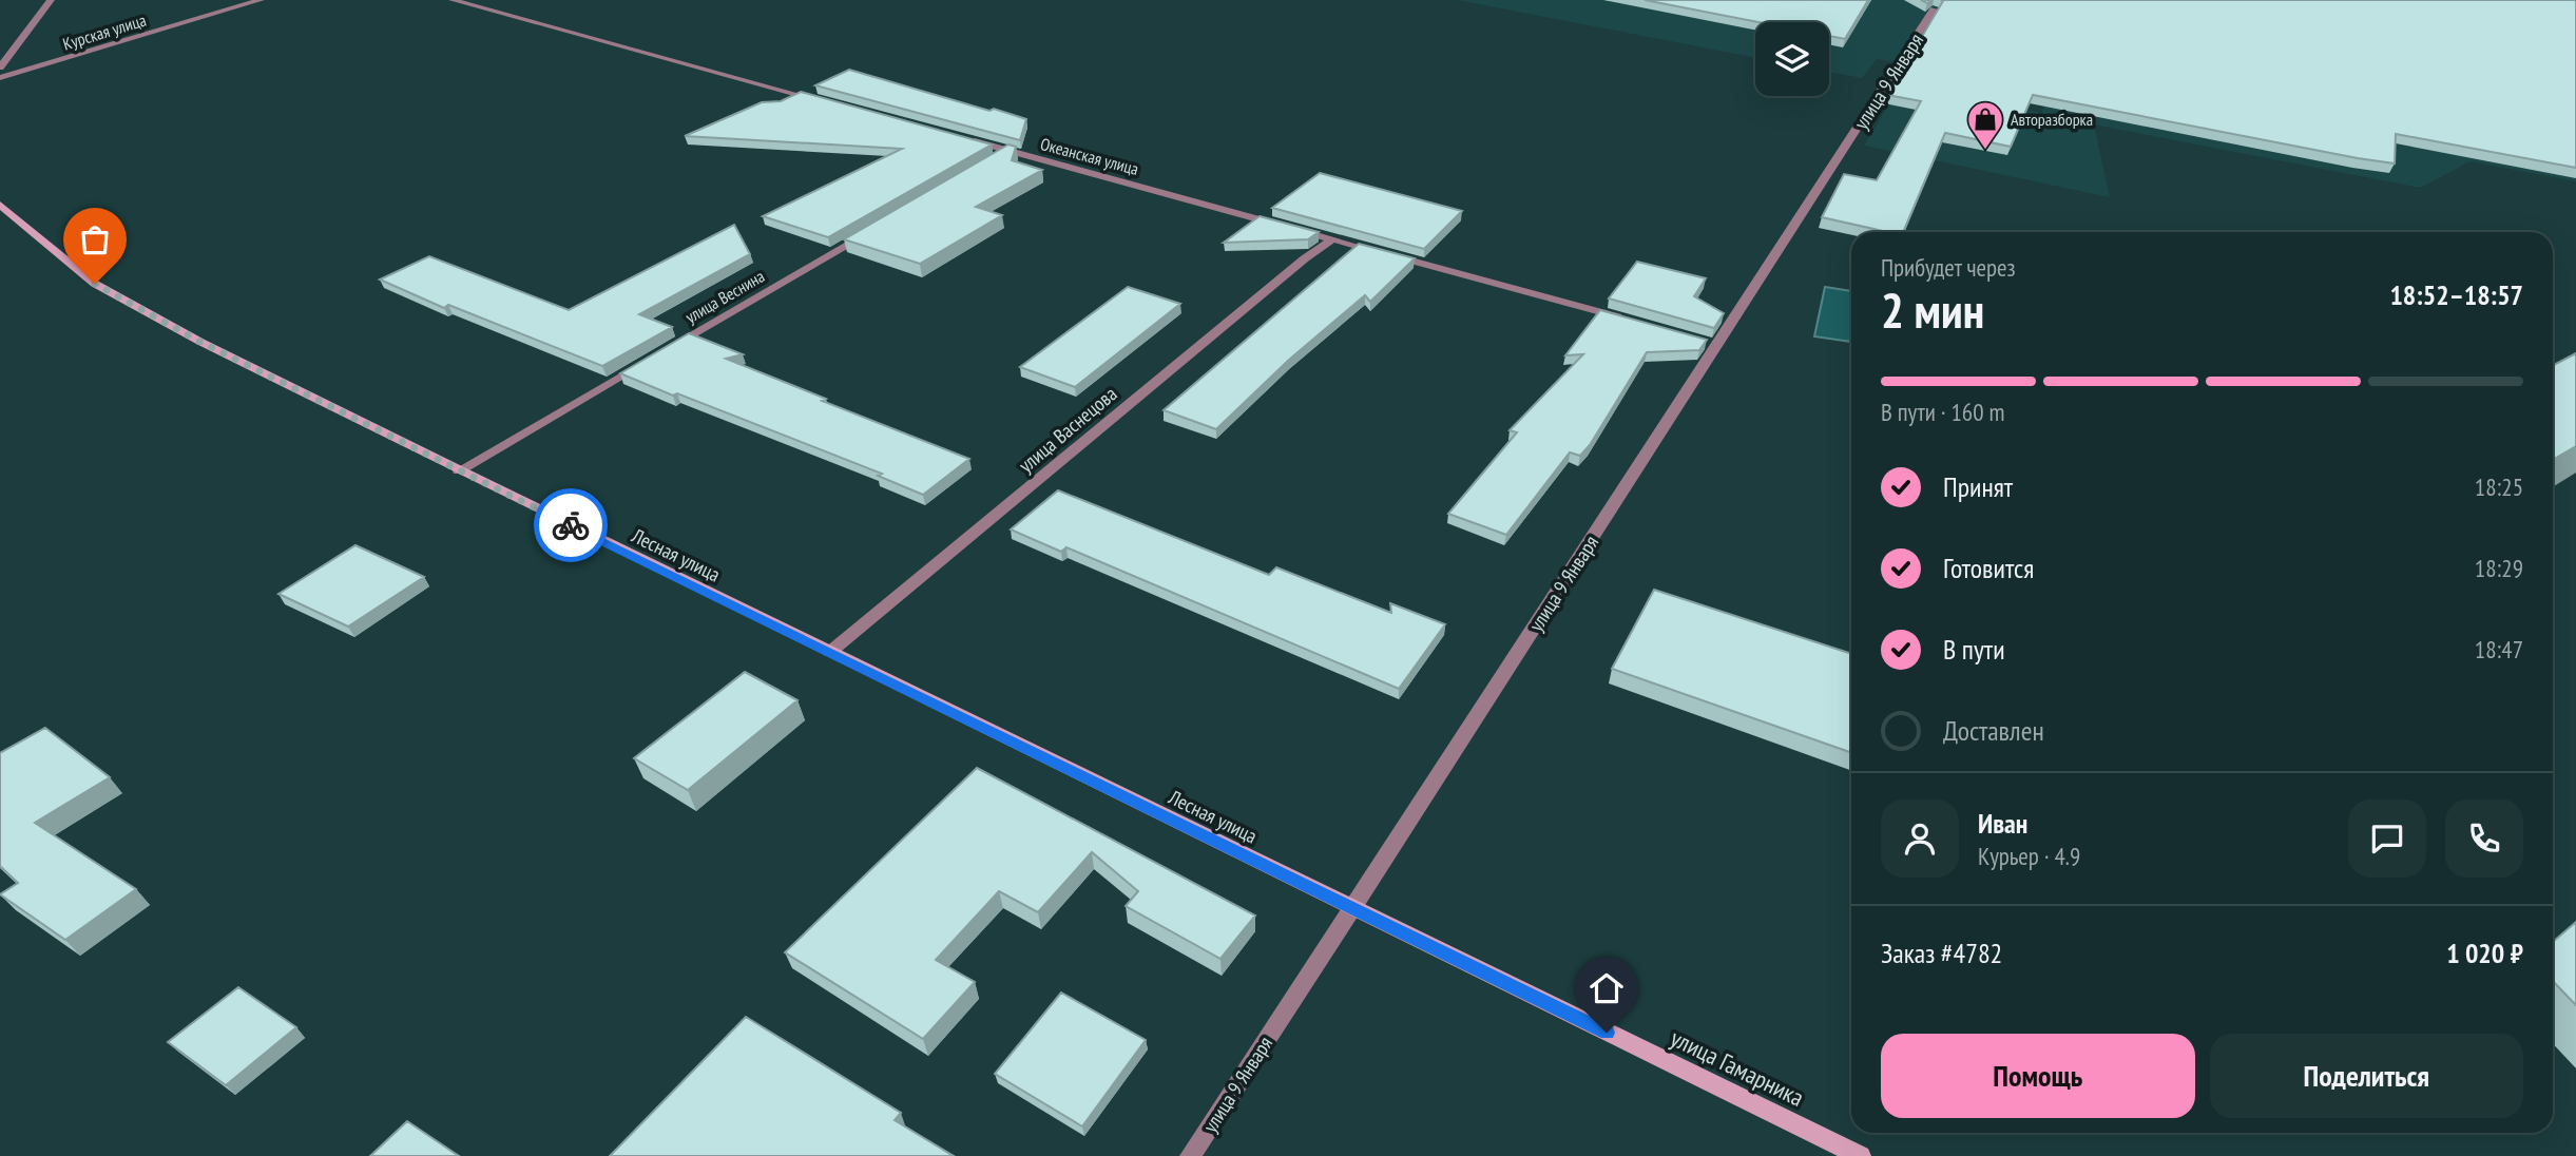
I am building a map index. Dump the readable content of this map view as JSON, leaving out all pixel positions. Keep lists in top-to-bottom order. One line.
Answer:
{"streets":{"street":["Курская улица","улица 9 Января","Океанская улица","улица Веснина","улица Васнецова","Лесная улица","улица Гамарника"]},"crossings":[["улица 9 Января","Лесная улица"],["улица 9 Января","улица Гамарника"],["Океанская улица","улица Васнецова"],["улица Васнецова","Лесная улица"],["Лесная улица","улица Гамарника"]],"places":{"shop":["Авторазборка"]},"page":{"heading":["2 мин","Прибудет через","18:52–18:57"],"panel":["Иван","Курьер · 4.9","Заказ #4782","1 020 ₽"],"bar":"В пути · 160 m","list":[["Принят","18:25"],["Готовится","18:29"],["В пути","18:47"],"Доставлен"],"buttons":["Помощь","Поделиться"]}}
